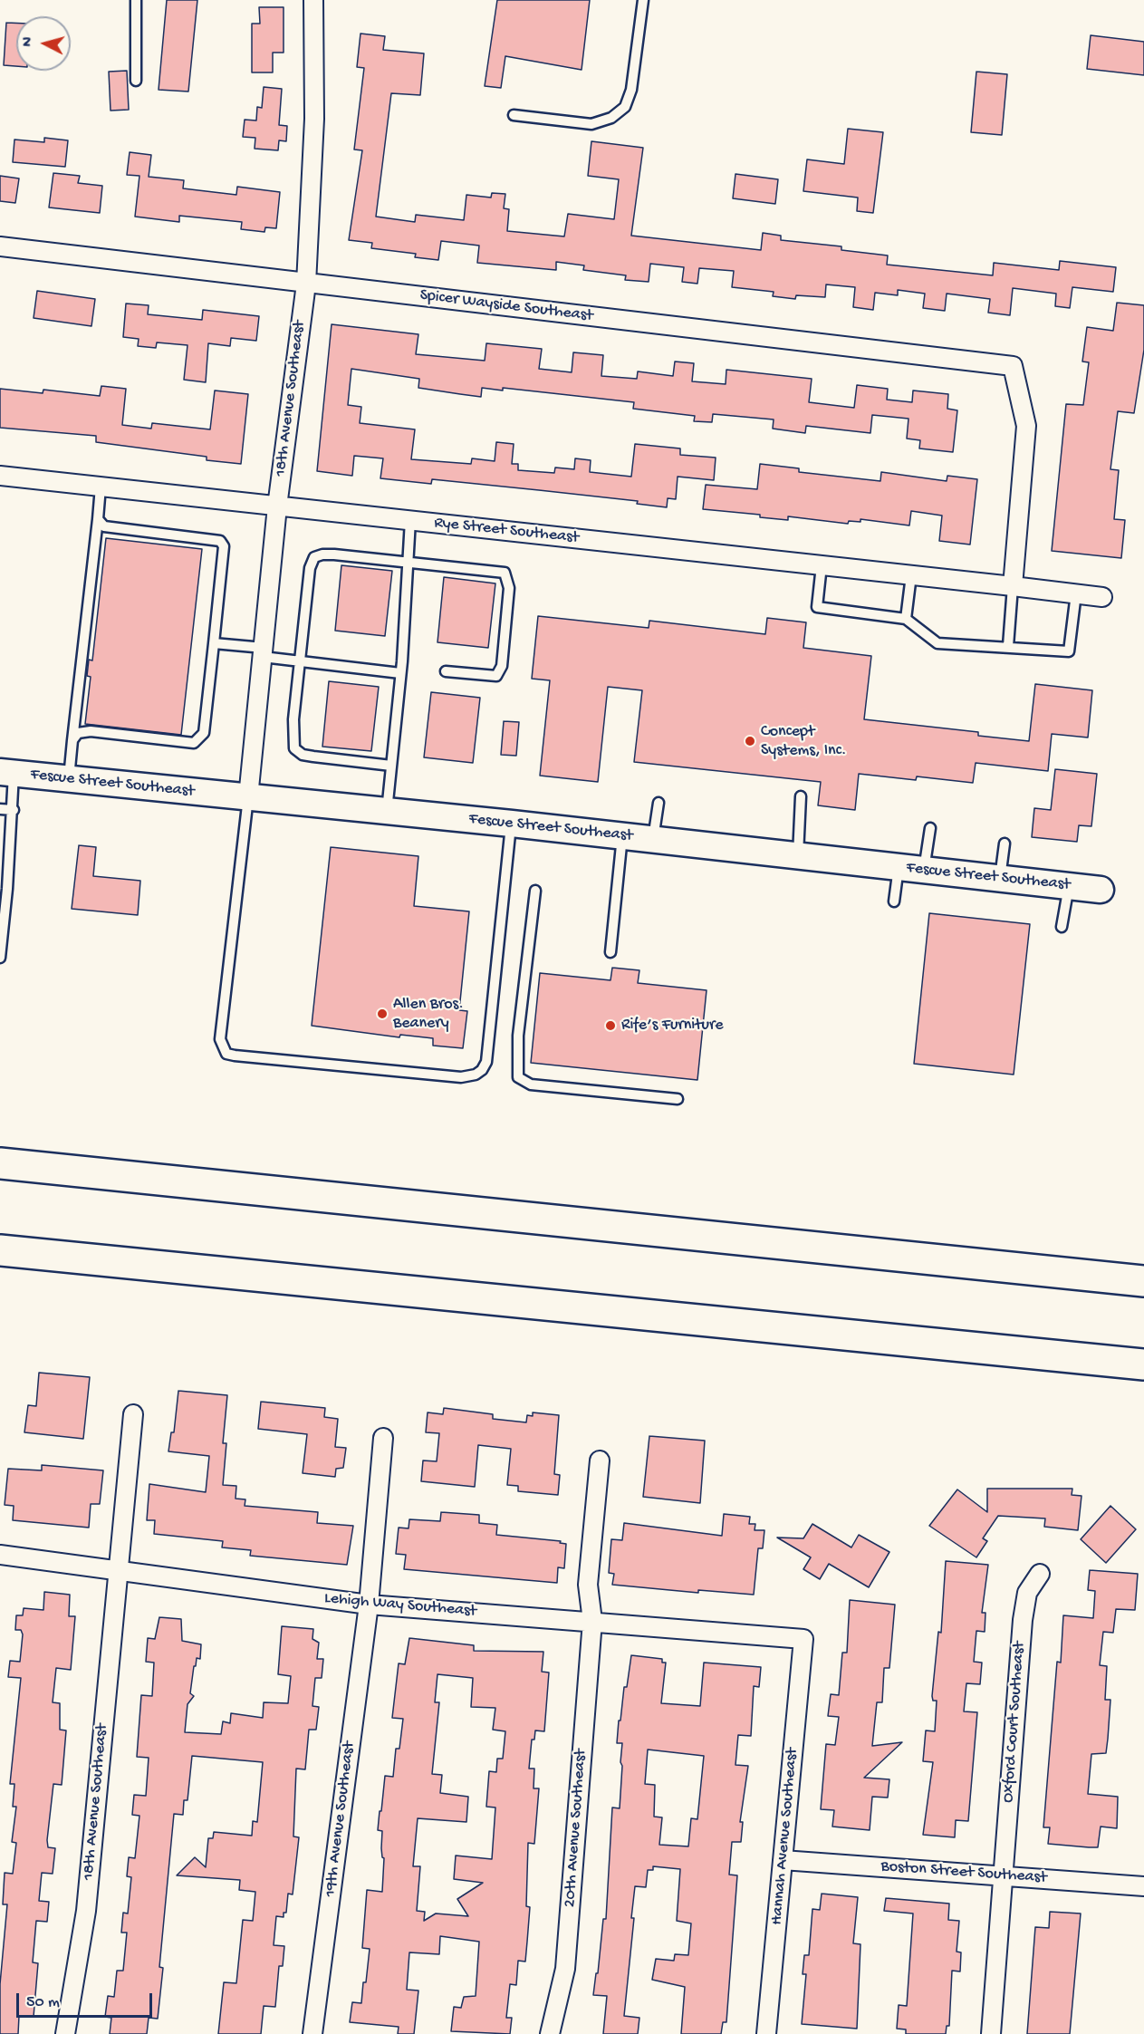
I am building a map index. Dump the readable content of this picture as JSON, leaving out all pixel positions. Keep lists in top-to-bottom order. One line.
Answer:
{"streets":{"street":["Spicer Wayside Southeast","18th Avenue Southeast","Rye Street Southeast","Fescue Street Southeast","Lehigh Way Southeast","Oxford Court Southeast","19th Avenue Southeast","20th Avenue Southeast","Hannah Avenue Southeast","Boston Street Southeast"]},"crossings":[["Spicer Wayside Southeast","18th Avenue Southeast"],["Spicer Wayside Southeast","Rye Street Southeast"],["18th Avenue Southeast","Rye Street Southeast"],["18th Avenue Southeast","Fescue Street Southeast"],["18th Avenue Southeast","Lehigh Way Southeast"],["Lehigh Way Southeast","19th Avenue Southeast"],["Lehigh Way Southeast","20th Avenue Southeast"],["Lehigh Way Southeast","Hannah Avenue Southeast"],["Oxford Court Southeast","Boston Street Southeast"],["Hannah Avenue Southeast","Boston Street Southeast"]],"places":["Concept Systems, Inc.","Allen Bros. Beanery","Rife’s Furniture"],"scale_bar":"50 m","north":"left"}
